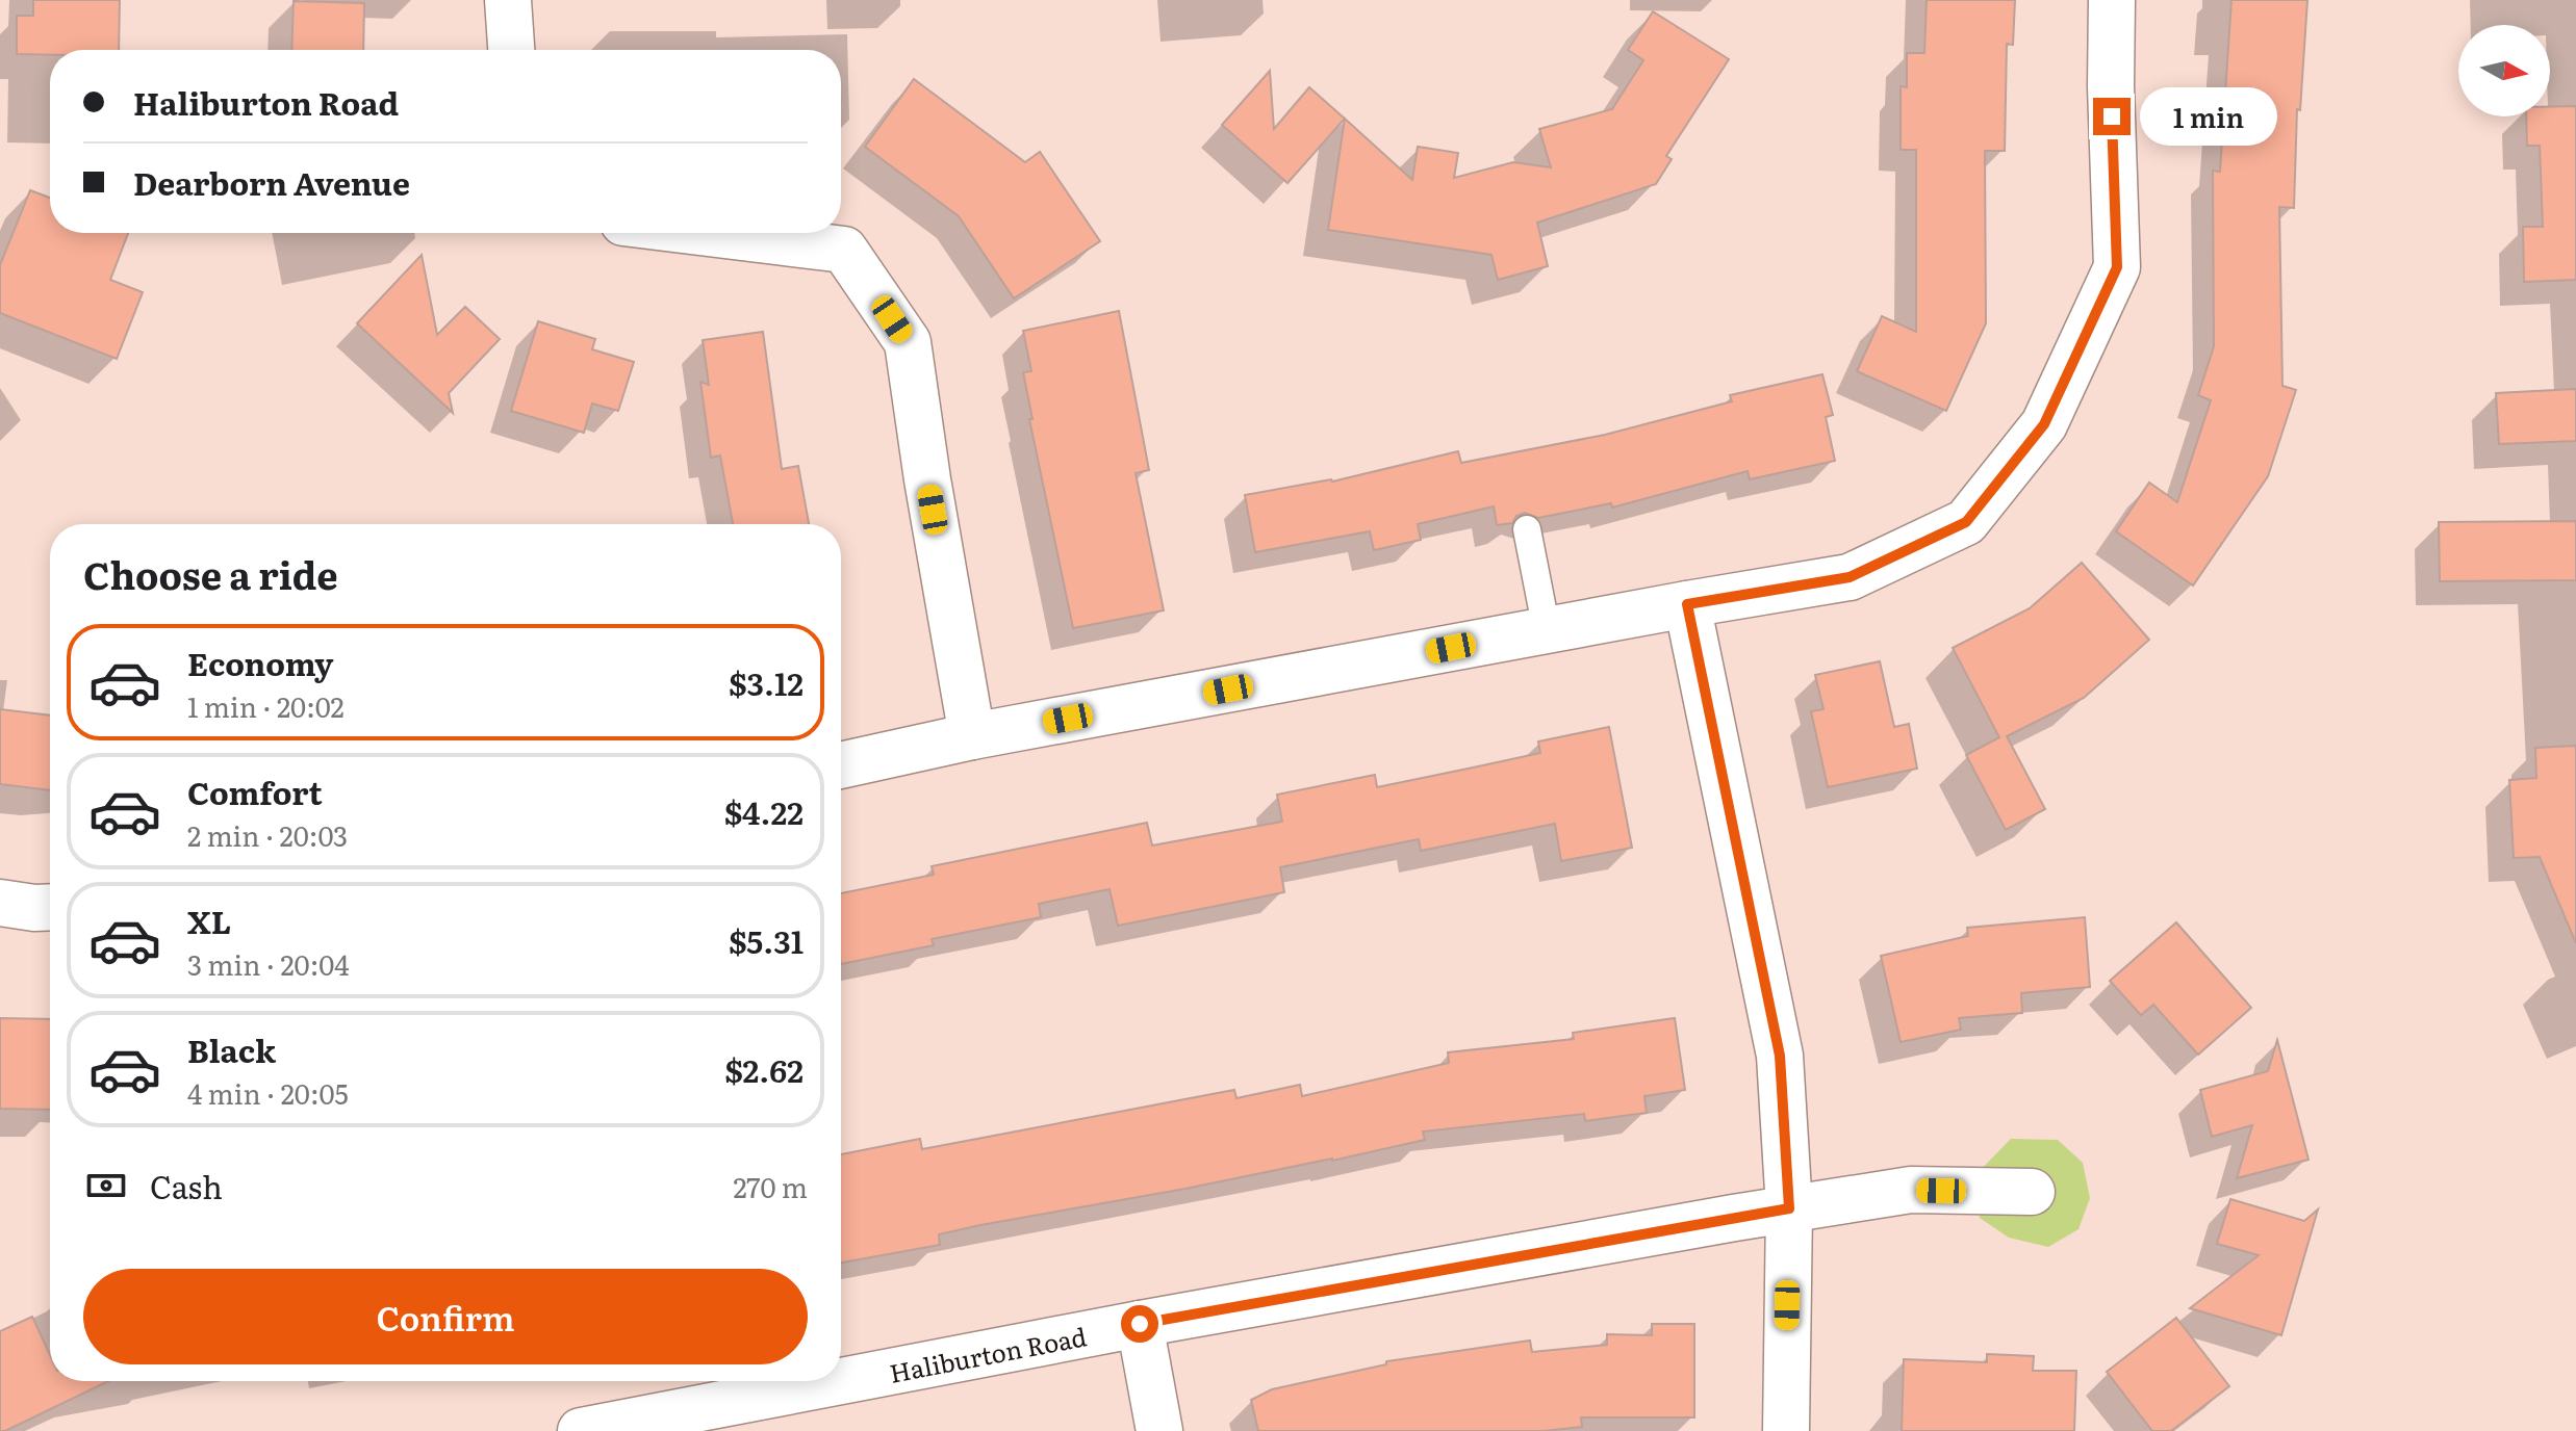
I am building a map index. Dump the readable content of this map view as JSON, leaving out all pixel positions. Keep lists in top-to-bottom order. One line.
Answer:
{"streets":{"street":["Haliburton Road"]},"north":"right","page":{"banner":["Haliburton Road","Dearborn Avenue"],"bubble":"1 min","heading":"Choose a ride","list":[{"name":"Economy","note":"1 min · 20:02","value":"$3.12"},{"name":"Comfort","note":"2 min · 20:03","value":"$4.22"},{"name":"XL","note":"3 min · 20:04","value":"$5.31"},{"name":"Black","note":"4 min · 20:05","value":"$2.62"}],"pay":["Cash","270 m"],"buttons":"Confirm"}}
